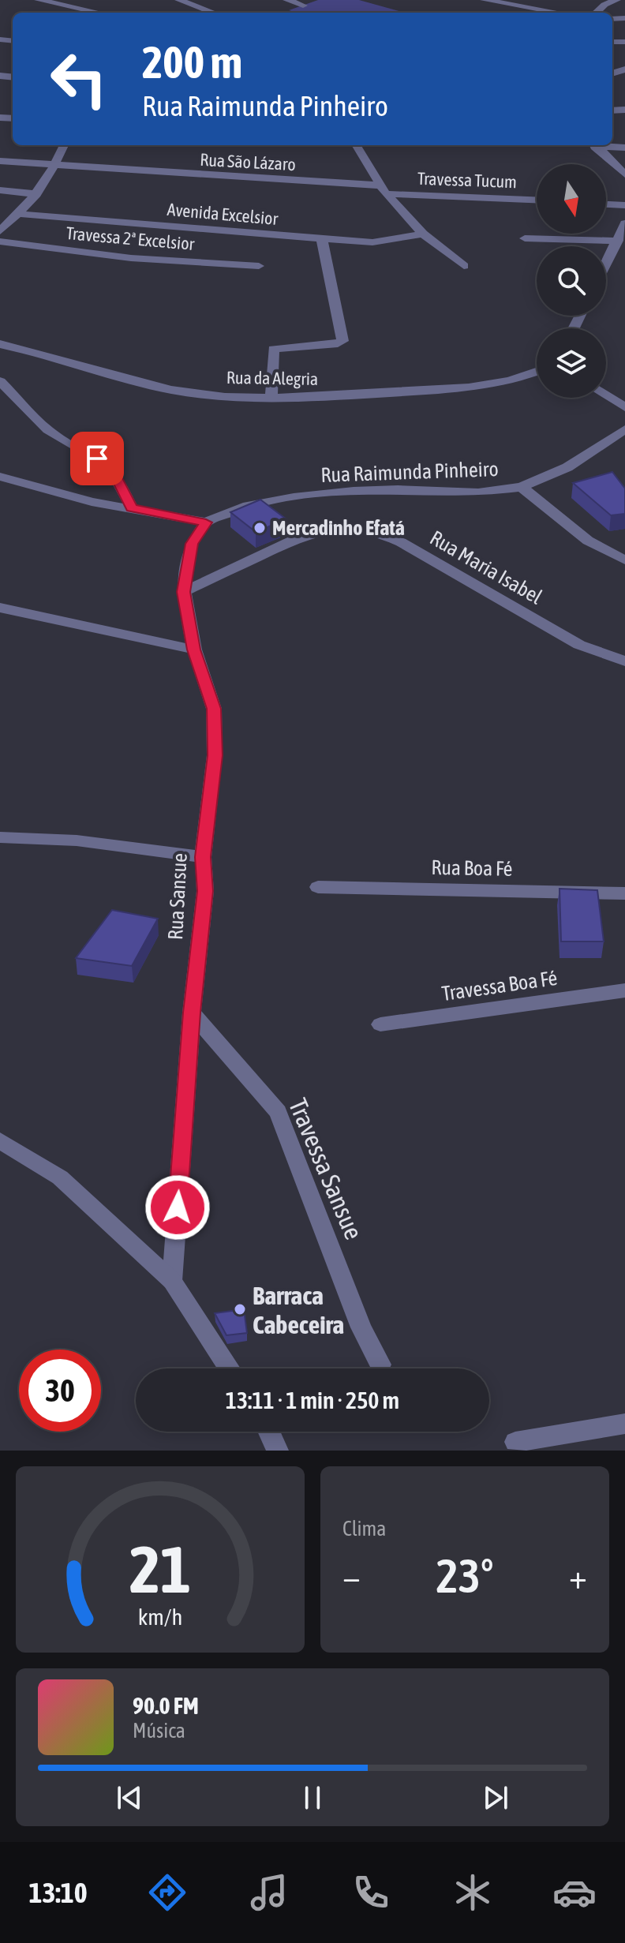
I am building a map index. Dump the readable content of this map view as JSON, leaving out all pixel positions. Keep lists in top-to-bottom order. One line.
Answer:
{"streets":{"street":["Rua São Lázaro","Travessa Tucum","Avenida Excelsior","Travessa 2ª Excelsior","Rua da Alegria","Rua Raimunda Pinheiro","Rua Maria Isabel","Rua Boa Fé","Rua Sansue","Travessa Boa Fé","Travessa Sansue"]},"crossings":[["Rua São Lázaro","Travessa Tucum"],["Rua Raimunda Pinheiro","Rua Sansue"],["Rua Maria Isabel","Rua Sansue"],["Rua Sansue","Travessa Sansue"]],"places":["Mercadinho Efatá","Barraca Cabeceira"],"north":"bottom","page":{"turn":["200 m","Rua Raimunda Pinheiro"],"limit":"30","trip":"13:11 · 1 min · 250 m","tile":"Clima","heat":["−","23°","+"],"song":["90.0 FM","Música"],"tabs":"13:10","gauge":["21","km/h"]}}
